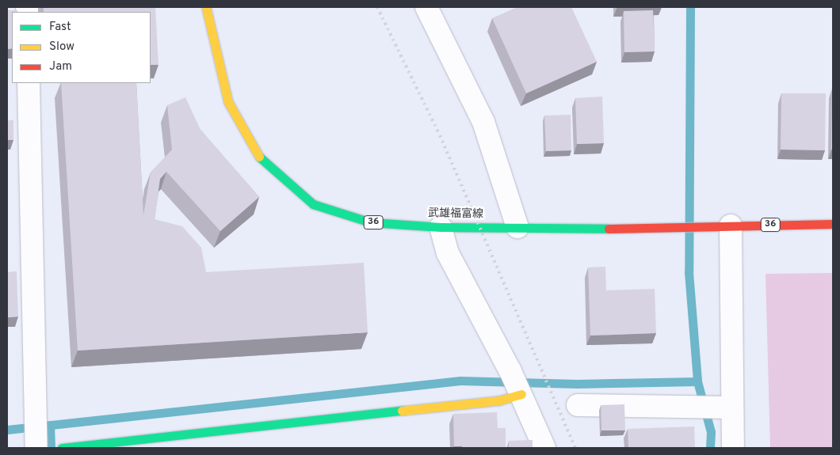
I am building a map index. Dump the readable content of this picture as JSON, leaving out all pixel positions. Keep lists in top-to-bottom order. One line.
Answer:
{"streets":{"main road":["武雄福富線","36"]},"legend":["Fast","Slow","Jam"]}
